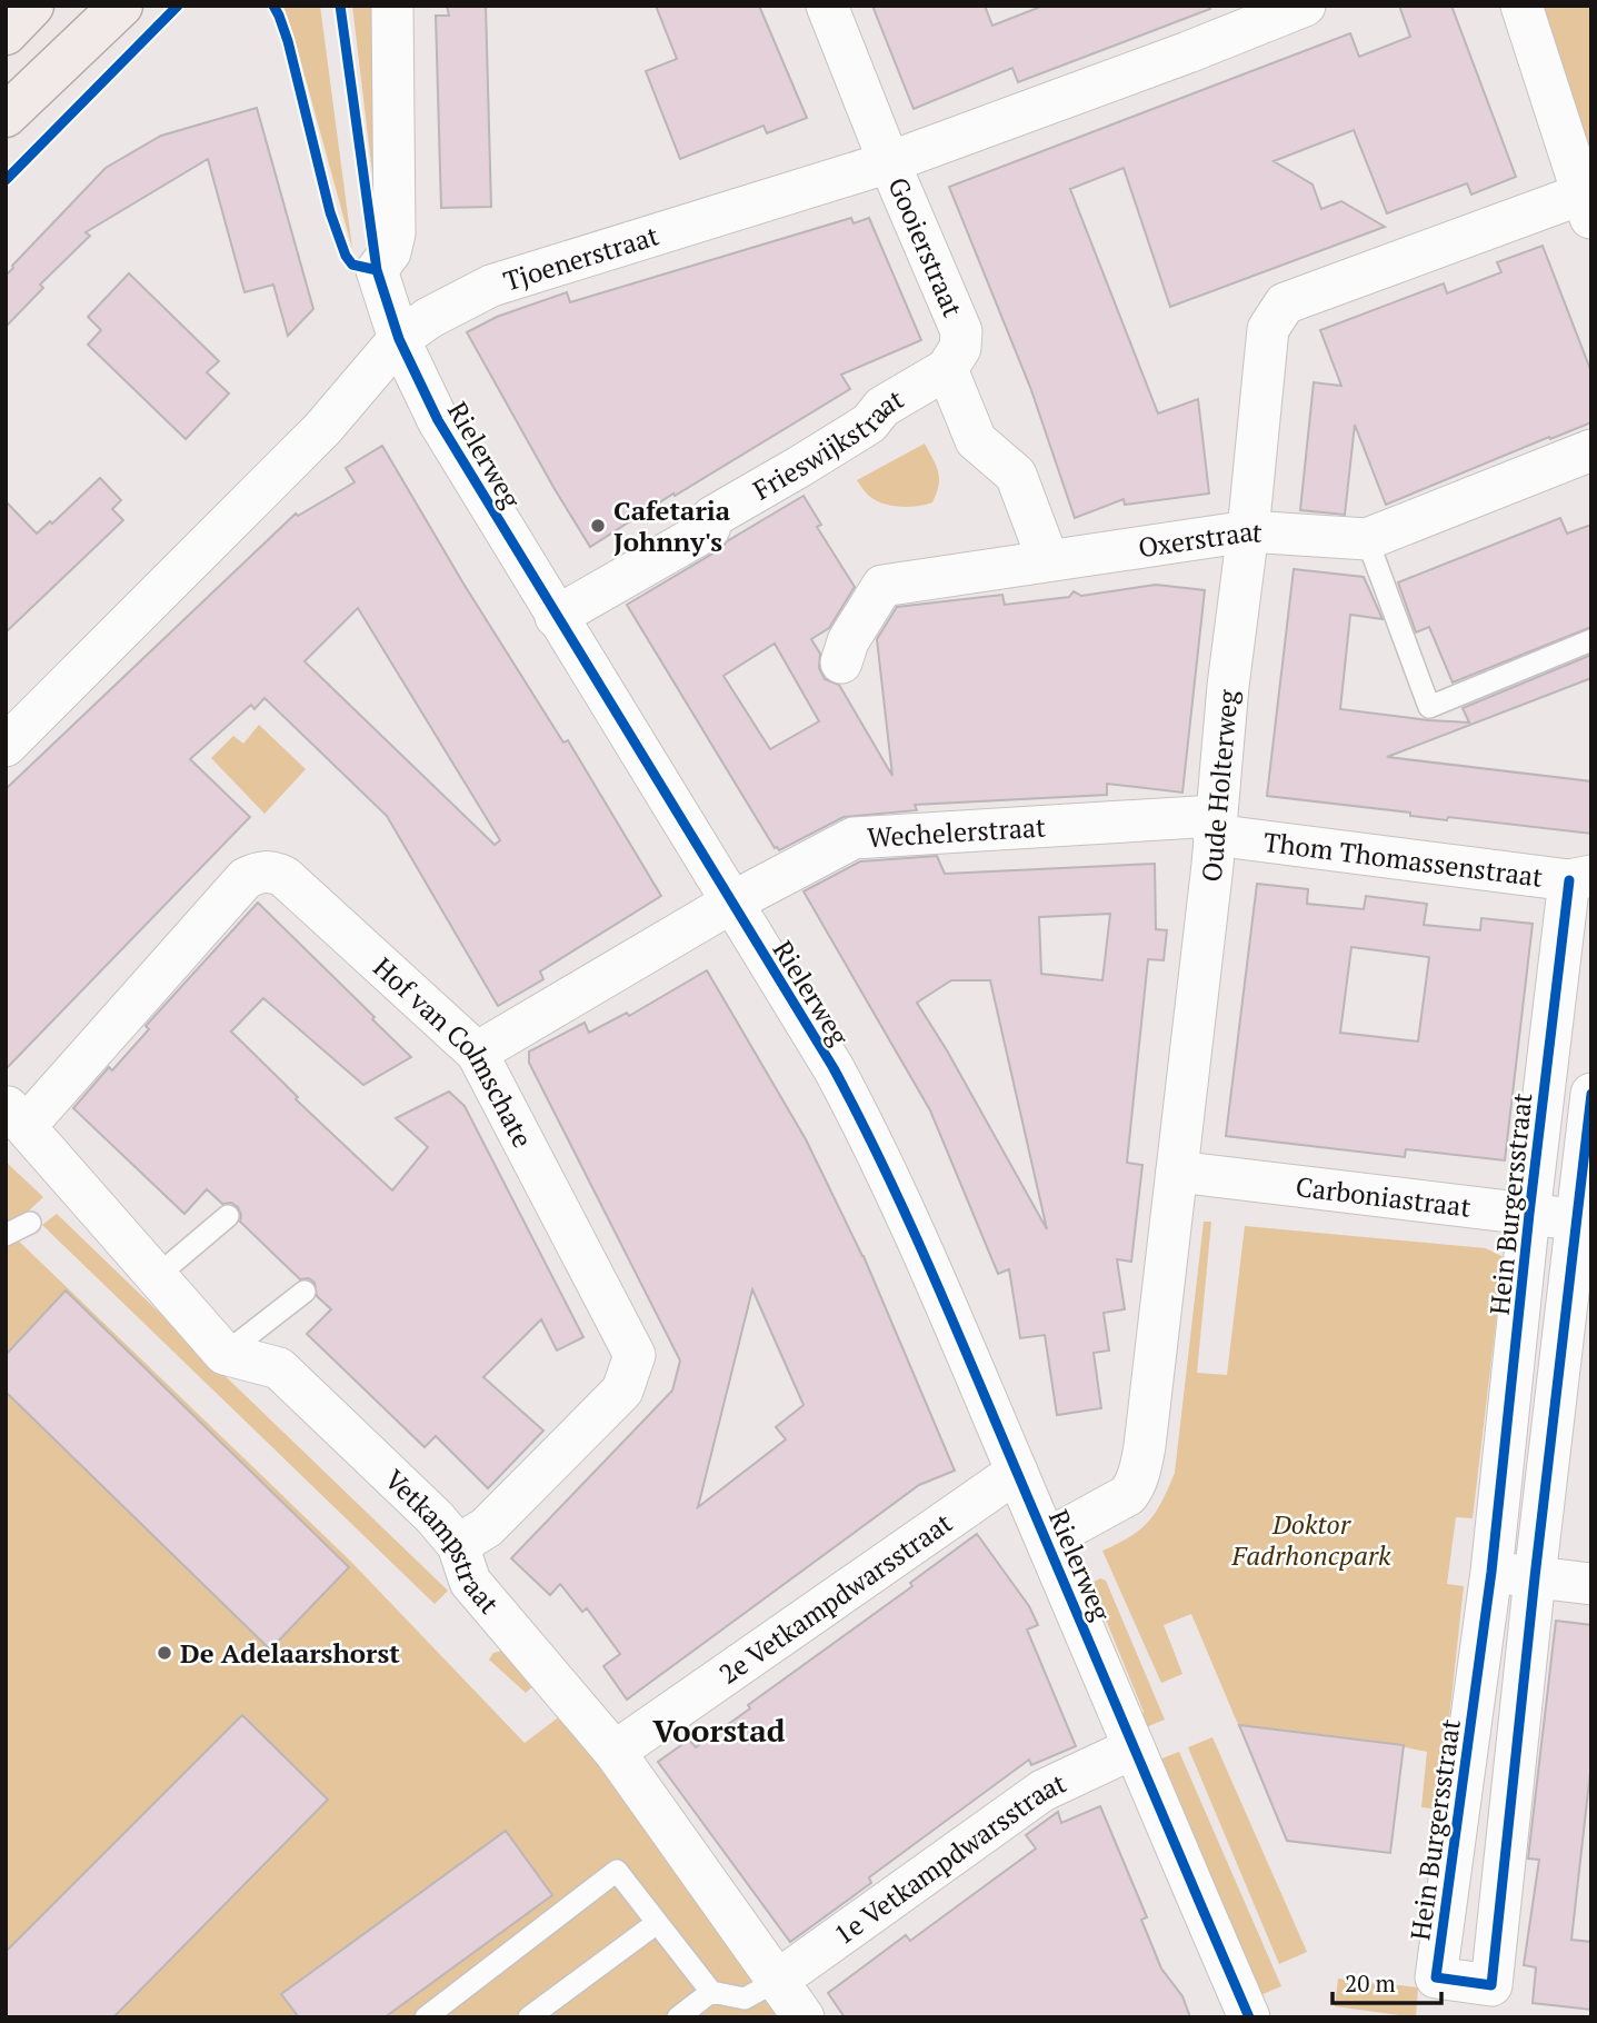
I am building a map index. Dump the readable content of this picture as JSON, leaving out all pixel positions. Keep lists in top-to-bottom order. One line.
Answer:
{"streets":{"street":["Gooierstraat","Tjoenerstraat","Frieswijkstraat","Rielerweg","Oxerstraat","Oude Holterweg","Wechelerstraat","Thom Thomassenstraat","Hof van Colmschate","Carboniastraat","Hein Burgersstraat","Vetkampstraat","2e Vetkampdwarsstraat","1e Vetkampdwarsstraat"]},"crossings":[["Gooierstraat","Tjoenerstraat"],["Gooierstraat","Frieswijkstraat"],["Tjoenerstraat","Rielerweg"],["Frieswijkstraat","Rielerweg"],["Rielerweg","Oude Holterweg"],["Rielerweg","Wechelerstraat"],["Rielerweg","2e Vetkampdwarsstraat"],["Rielerweg","1e Vetkampdwarsstraat"],["Oxerstraat","Oude Holterweg"],["Oude Holterweg","Wechelerstraat"],["Oude Holterweg","Thom Thomassenstraat"],["Oude Holterweg","Carboniastraat"],["Wechelerstraat","Thom Thomassenstraat"],["Wechelerstraat","Hof van Colmschate"],["Thom Thomassenstraat","Hein Burgersstraat"],["Hof van Colmschate","Vetkampstraat"],["Carboniastraat","Hein Burgersstraat"],["Vetkampstraat","2e Vetkampdwarsstraat"],["Vetkampstraat","1e Vetkampdwarsstraat"]],"districts":["Voorstad"],"parks":["Doktor Fadrhoncpark"],"places":["Cafetaria Johnny's","De Adelaarshorst"],"scale_bar":"20 m"}
